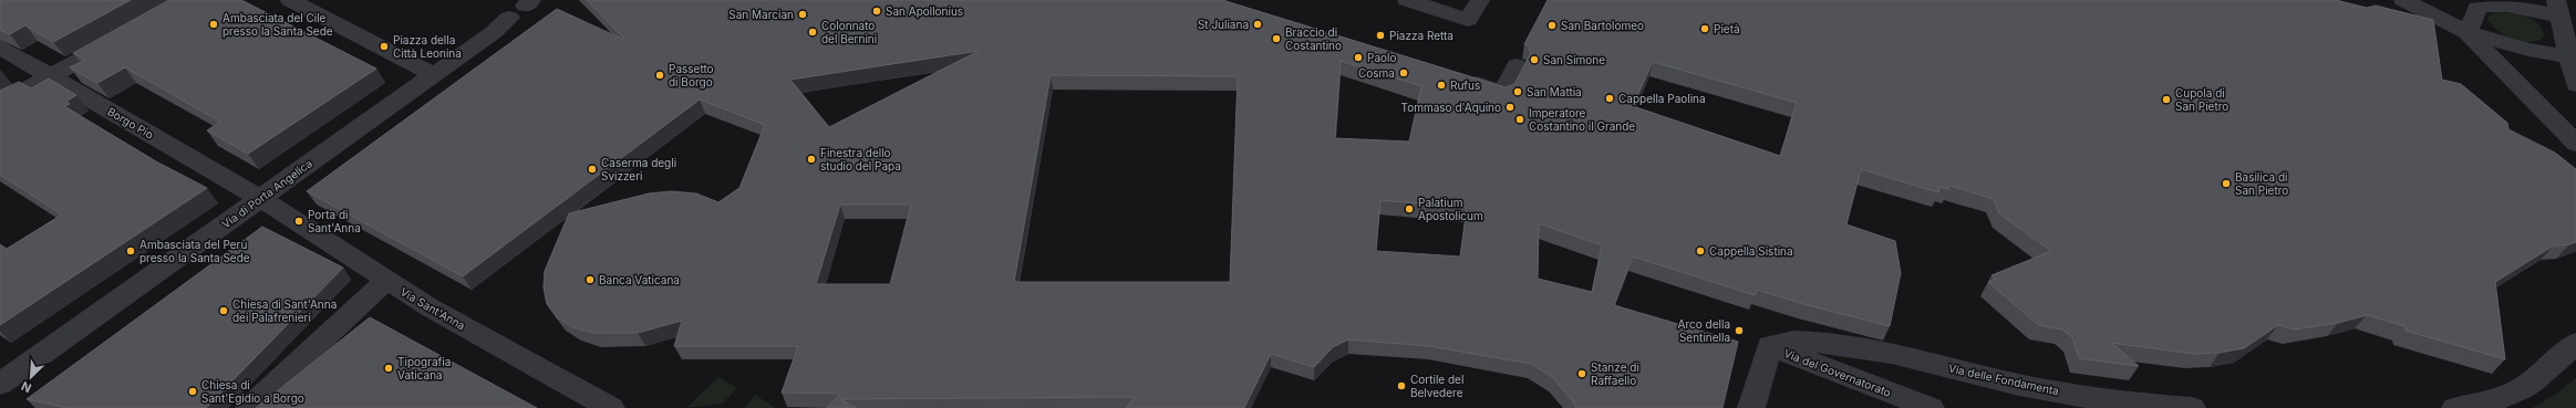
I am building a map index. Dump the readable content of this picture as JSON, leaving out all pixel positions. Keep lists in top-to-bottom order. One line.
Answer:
{"streets":{"street":["Borgo Pio","Via di Porta Angelica","Via Sant'Anna","Via del Governatorato","Via delle Fondamenta"]},"crossings":[["Borgo Pio","Via di Porta Angelica"],["Borgo Pio","Via Sant'Anna"],["Via di Porta Angelica","Via Sant'Anna"],["Via del Governatorato","Via delle Fondamenta"]],"places":["San Apollonius","San Marcian","Ambasciata del Cile presso la Santa Sede","St Juliana","San Bartolomeo","Pietà","Colonnato del Bernini","Piazza Retta","Braccio di Costantino","Piazza della Città Leonina","Paolo","San Simone","Cosma","Passetto di Borgo","Rufus","San Mattia","Cappella Paolina","Cupola di San Pietro","Tommaso d'Aquino","Imperatore Costantino il Grande","Finestra dello studio del Papa","Caserma degli Svizzeri","Basilica di San Pietro","Palatium Apostolicum","Porta di Sant'Anna","Ambasciata del Perù presso la Santa Sede","Cappella Sistina","Banca Vaticana","Chiesa di Sant'Anna dei Palafrenieri","Arco della Sentinella","Tipografia Vaticana","Stanze di Raffaello","Cortile del Belvedere","Chiesa di Sant'Egidio a Borgo"],"north":"bottom left"}
